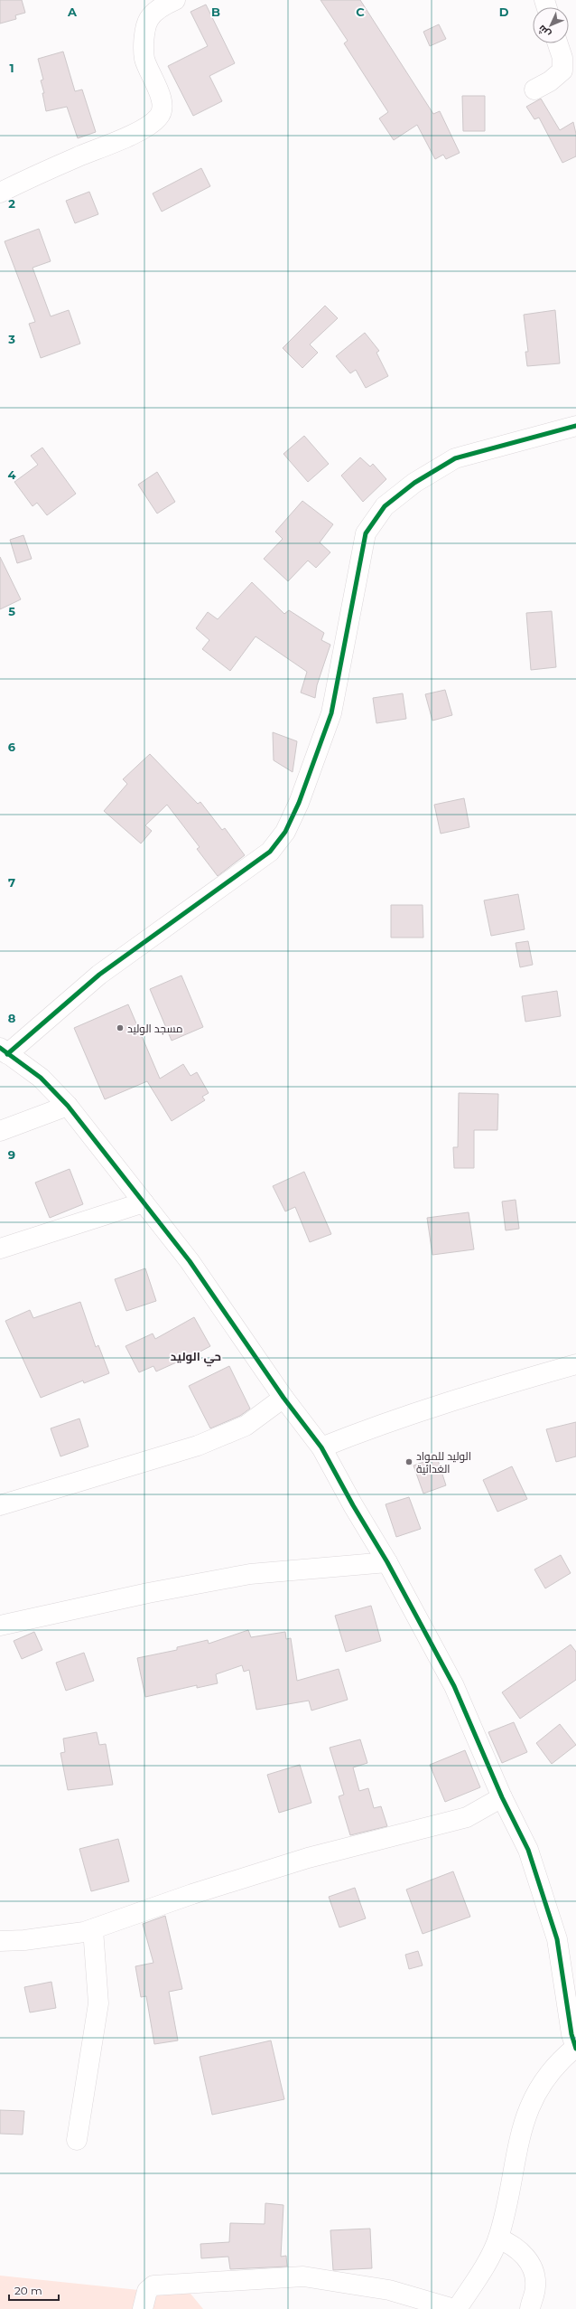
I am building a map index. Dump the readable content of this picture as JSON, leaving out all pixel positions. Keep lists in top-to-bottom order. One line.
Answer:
{"districts":["حي الوليد"],"places":["مسجد الوليد","الوليد للمواد الغدائية"],"scale_bar":"20 m","north":"bottom left","grid":{"columns":["A","B","C","D"],"rows":["1","2","3","4","5","6","7","8","9"]}}
